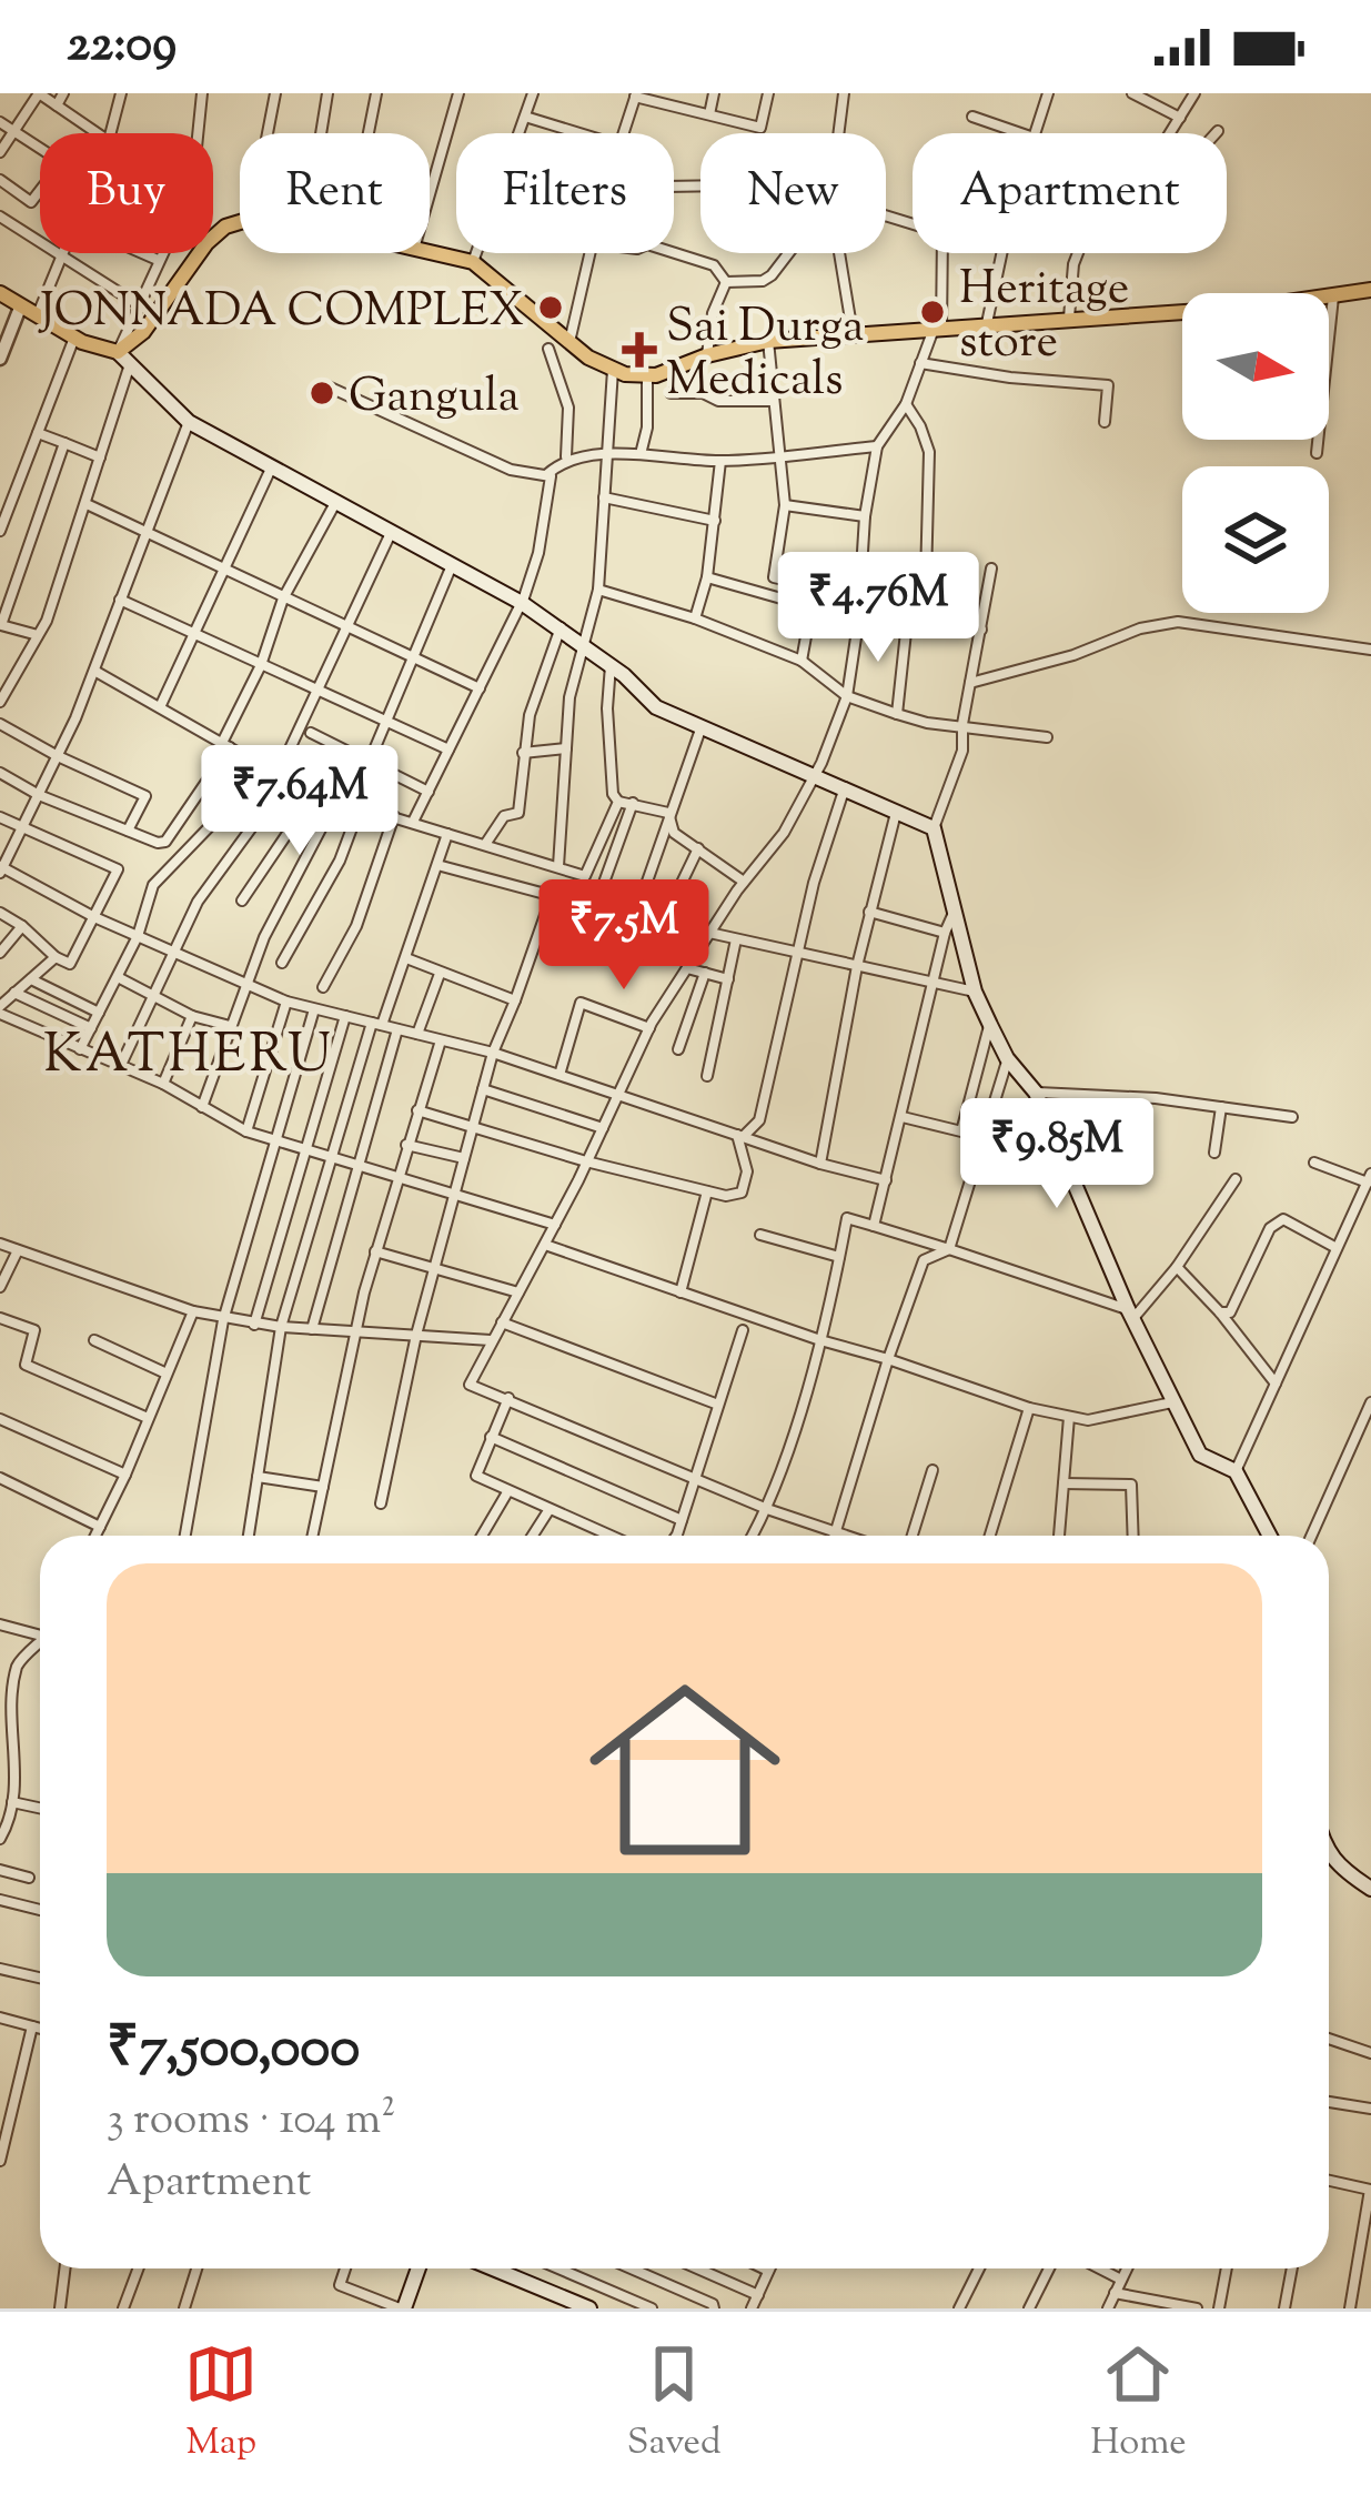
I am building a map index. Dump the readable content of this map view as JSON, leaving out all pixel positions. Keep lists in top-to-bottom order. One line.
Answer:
{"districts":["KATHERU"],"places":{"other":["JONNADA COMPLEX","Heritage store","Gangula"],"health":["Sai Durga Medicals"]},"north":"right","page":{"status":"22:09","chip":["Buy","Rent","Filters","New","Apartment"],"price":["₹4.76M","₹7.64M","₹7.5M","₹9.85M"],"list":[{"name":"₹7,500,000","note":"3 rooms · 104 m² · Apartment"}],"tabs":["Map","Saved","Home"]}}
